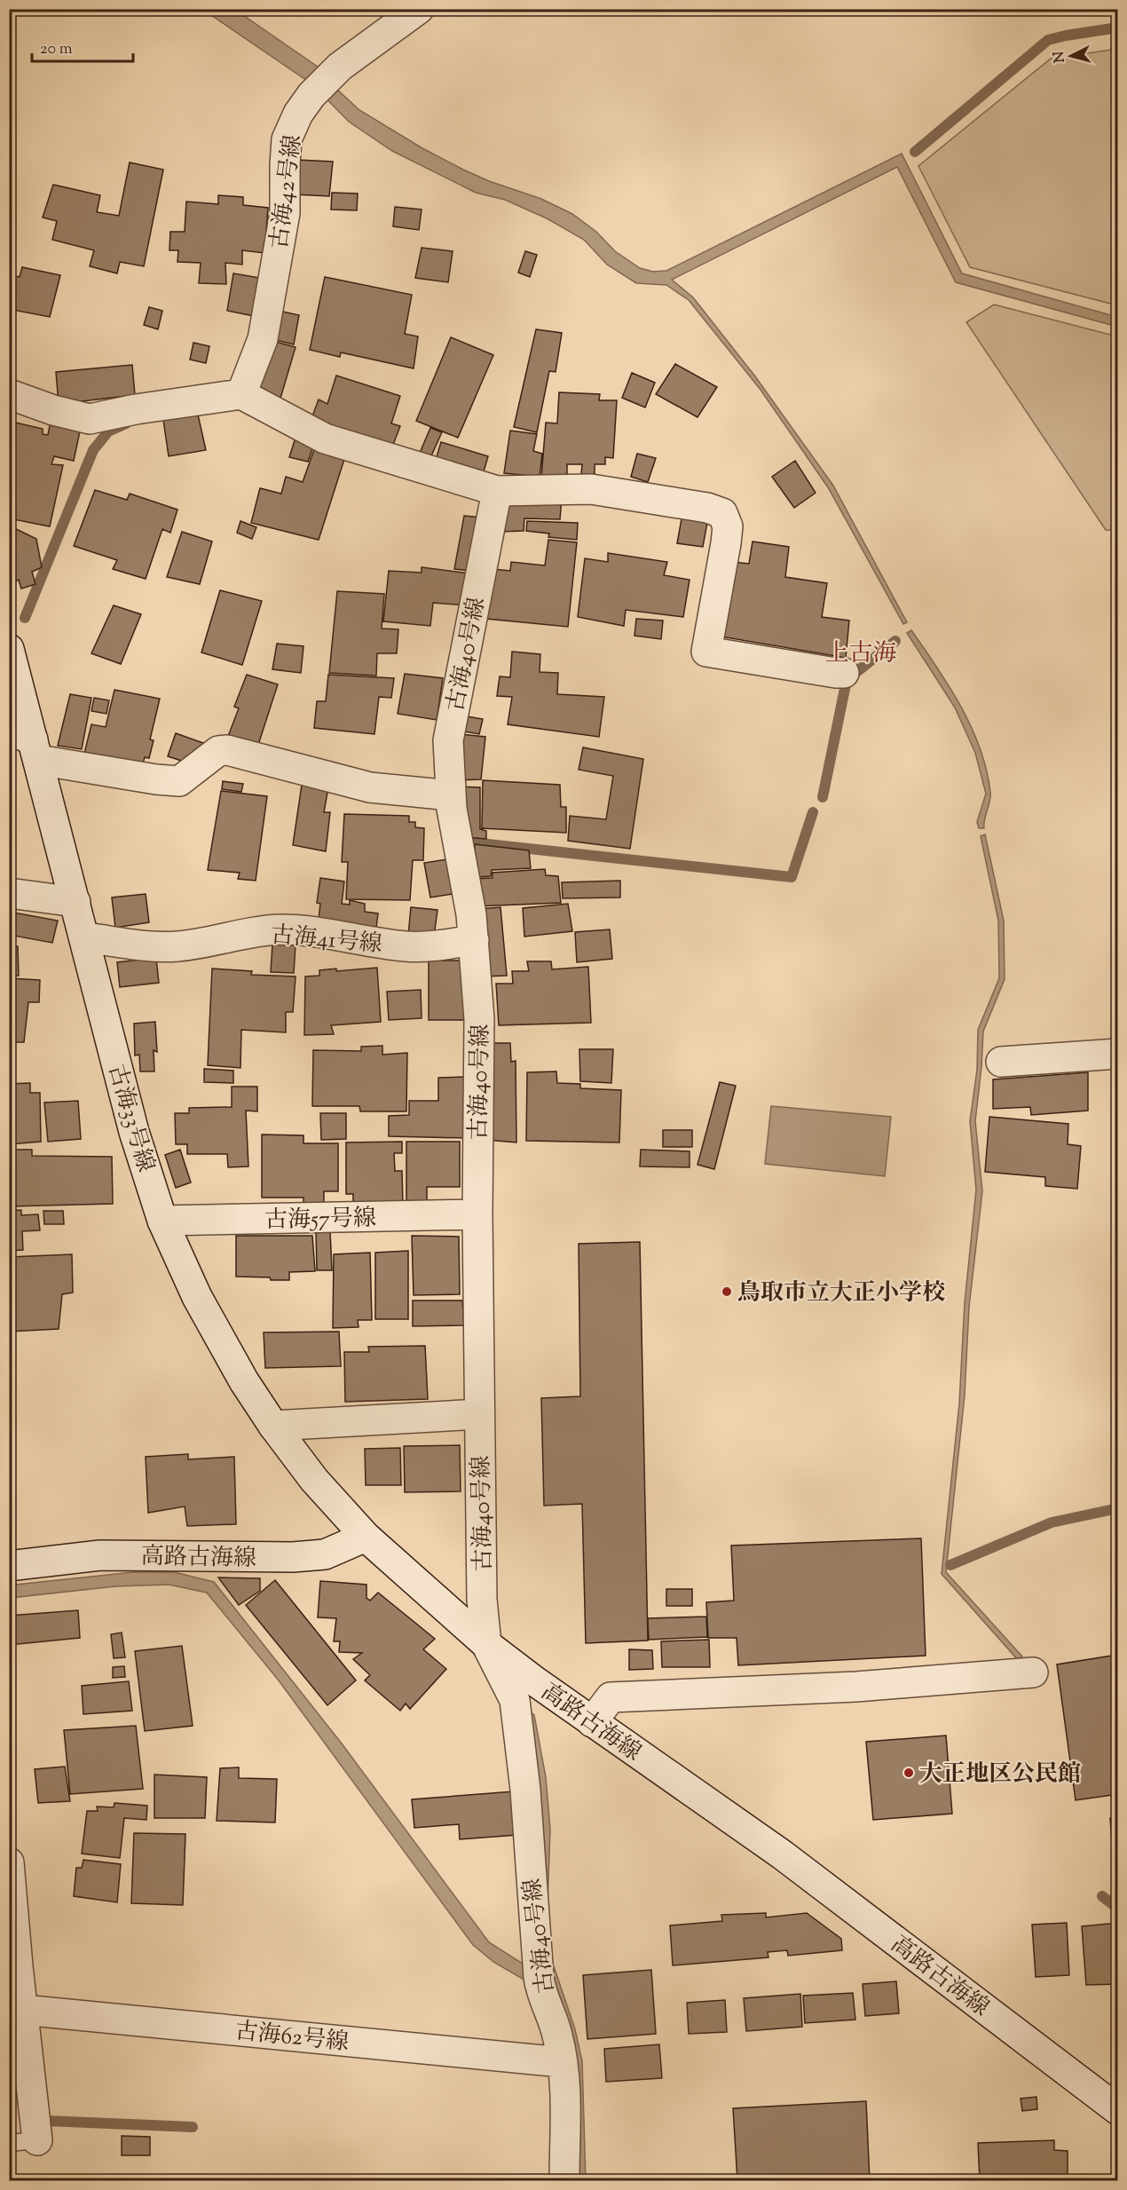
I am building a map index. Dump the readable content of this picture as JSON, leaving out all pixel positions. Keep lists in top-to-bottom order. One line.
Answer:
{"streets":{"street":["古海42号線","古海40号線","古海41号線","古海33号線","古海57号線","高路古海線","古海62号線"]},"crossings":[["古海40号線","古海41号線"],["古海40号線","古海57号線"],["古海40号線","高路古海線"],["古海40号線","古海62号線"],["古海41号線","古海33号線"],["古海33号線","古海57号線"],["古海33号線","高路古海線"]],"districts":["上古海"],"places":["鳥取市立大正小学校","大正地区公民館"],"scale_bar":"20 m","north":"left"}
